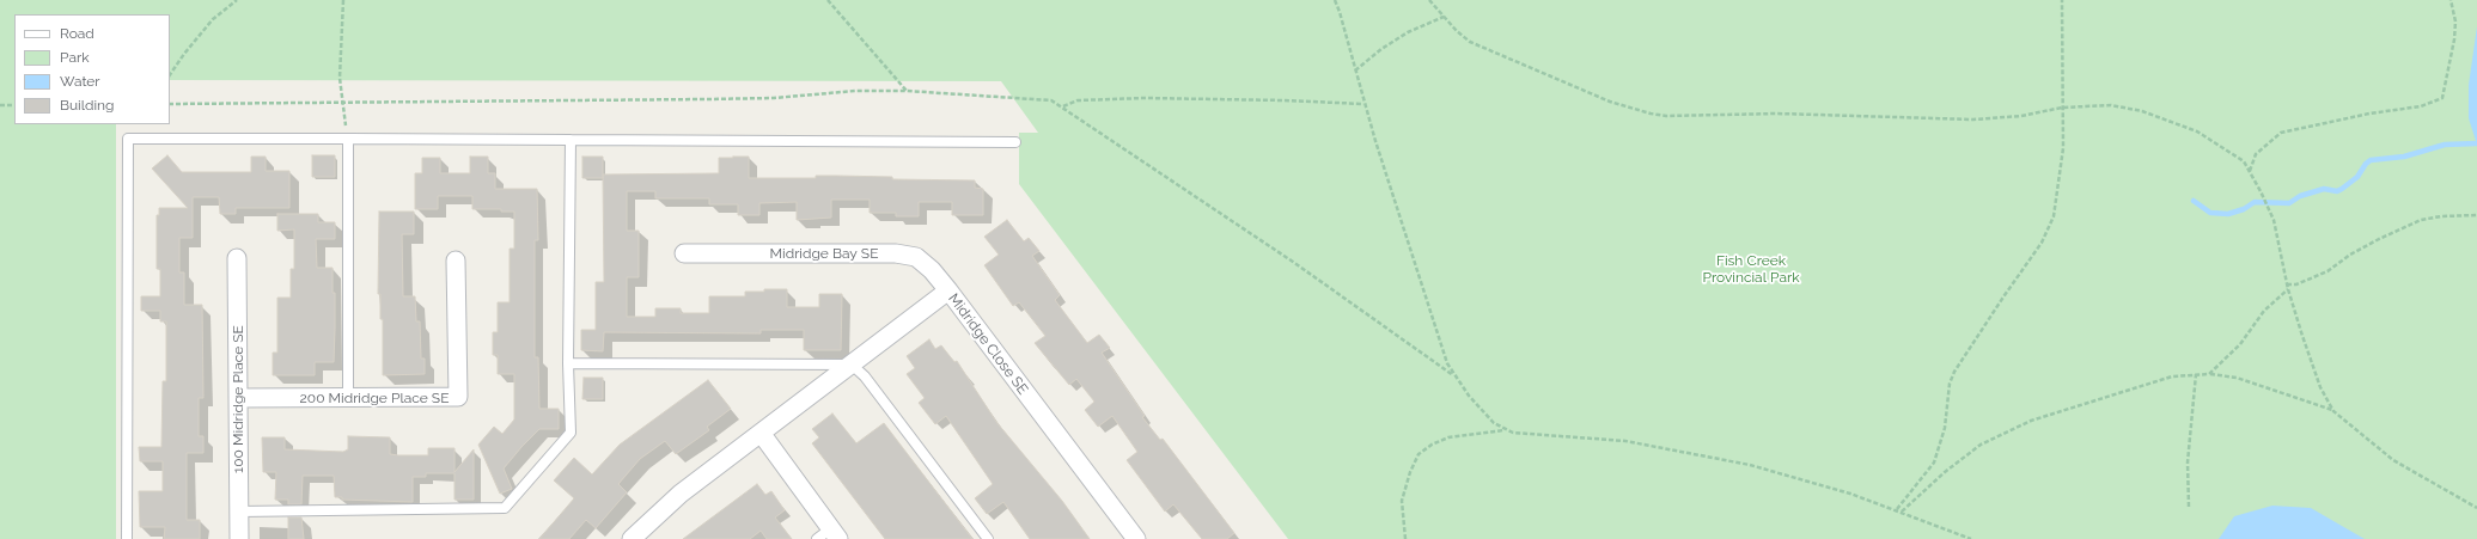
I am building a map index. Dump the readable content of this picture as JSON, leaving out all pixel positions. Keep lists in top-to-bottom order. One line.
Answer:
{"streets":{"street":["Midridge Bay SE","Midridge Close SE","200 Midridge Place SE","100 Midridge Place SE"]},"crossings":[["Midridge Bay SE","Midridge Close SE"],["200 Midridge Place SE","100 Midridge Place SE"]],"parks":["Fish Creek Provincial Park"],"legend":["Road","Park","Water","Building"]}
